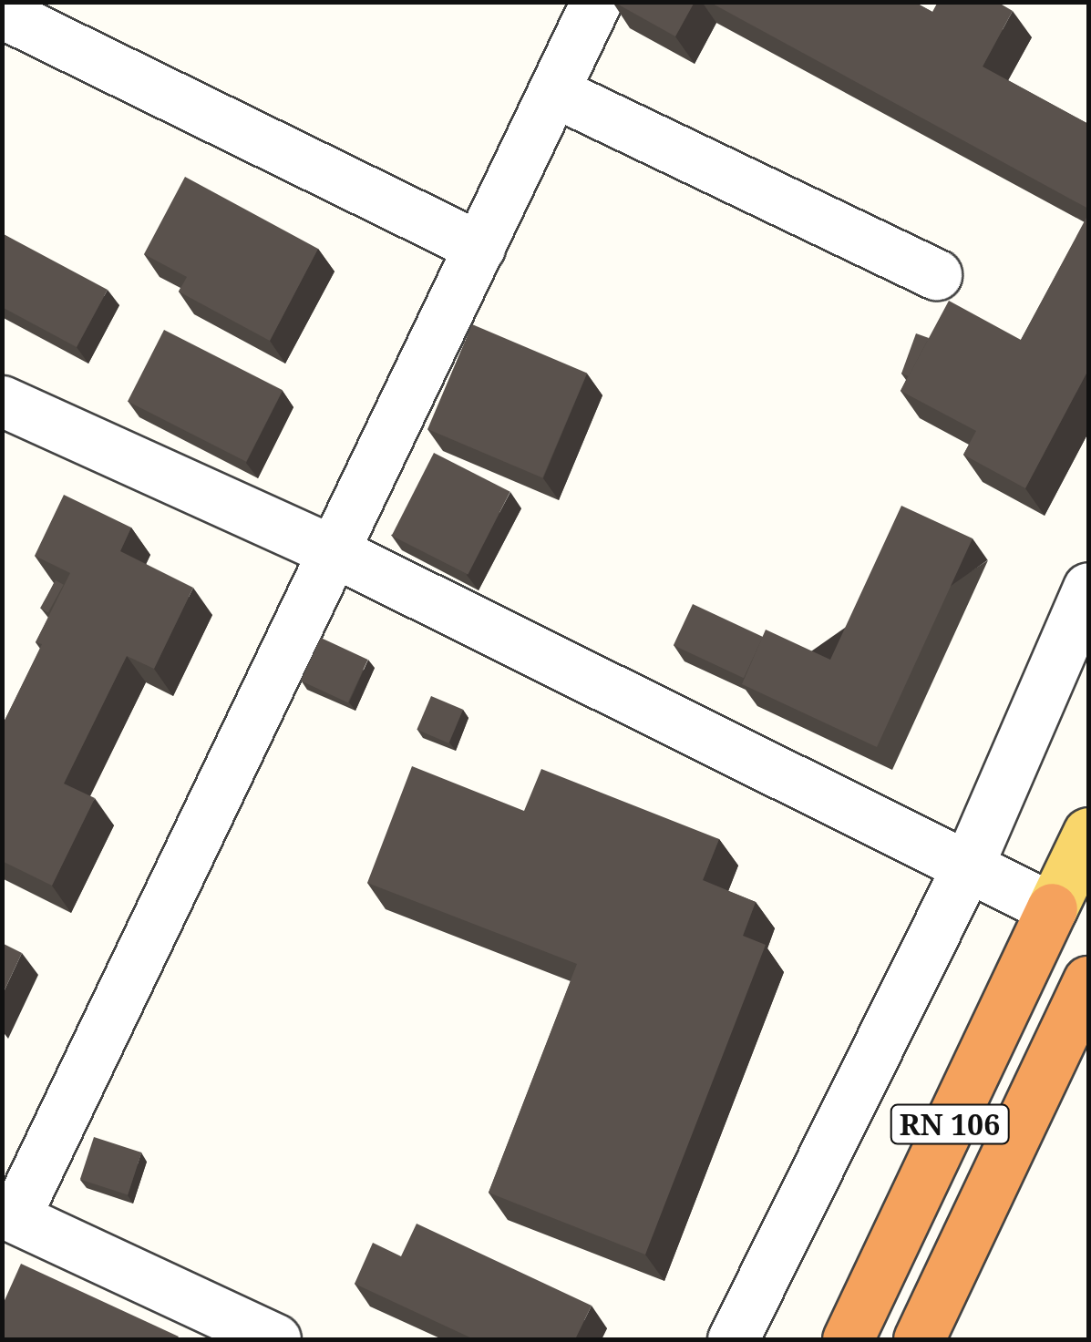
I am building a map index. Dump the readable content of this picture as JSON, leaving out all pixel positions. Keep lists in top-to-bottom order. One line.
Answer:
{"streets":{"highway":["RN 106"]}}
